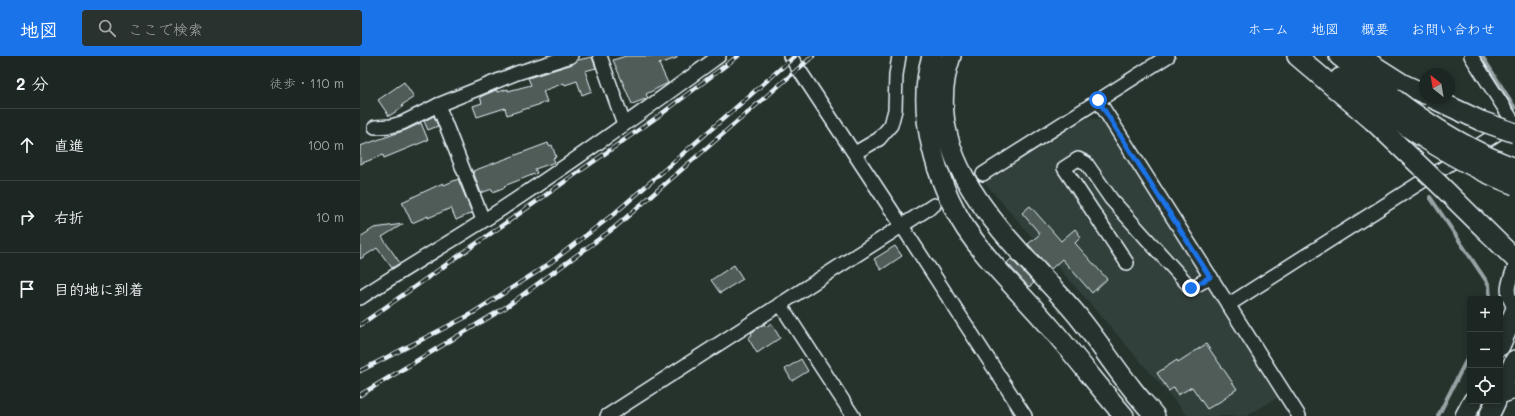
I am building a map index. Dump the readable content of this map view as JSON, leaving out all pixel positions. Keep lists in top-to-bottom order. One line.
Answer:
{"north":"top left","page":{"header":"地図","search":"ここで検索","nav":["ホーム","地図","概要","お問い合わせ"],"heading":["2 分","徒歩 · 110 m"],"list":[["直進","100 m"],["右折","10 m"],"目的地に到着"],"map_buttons":["+","−"]}}
